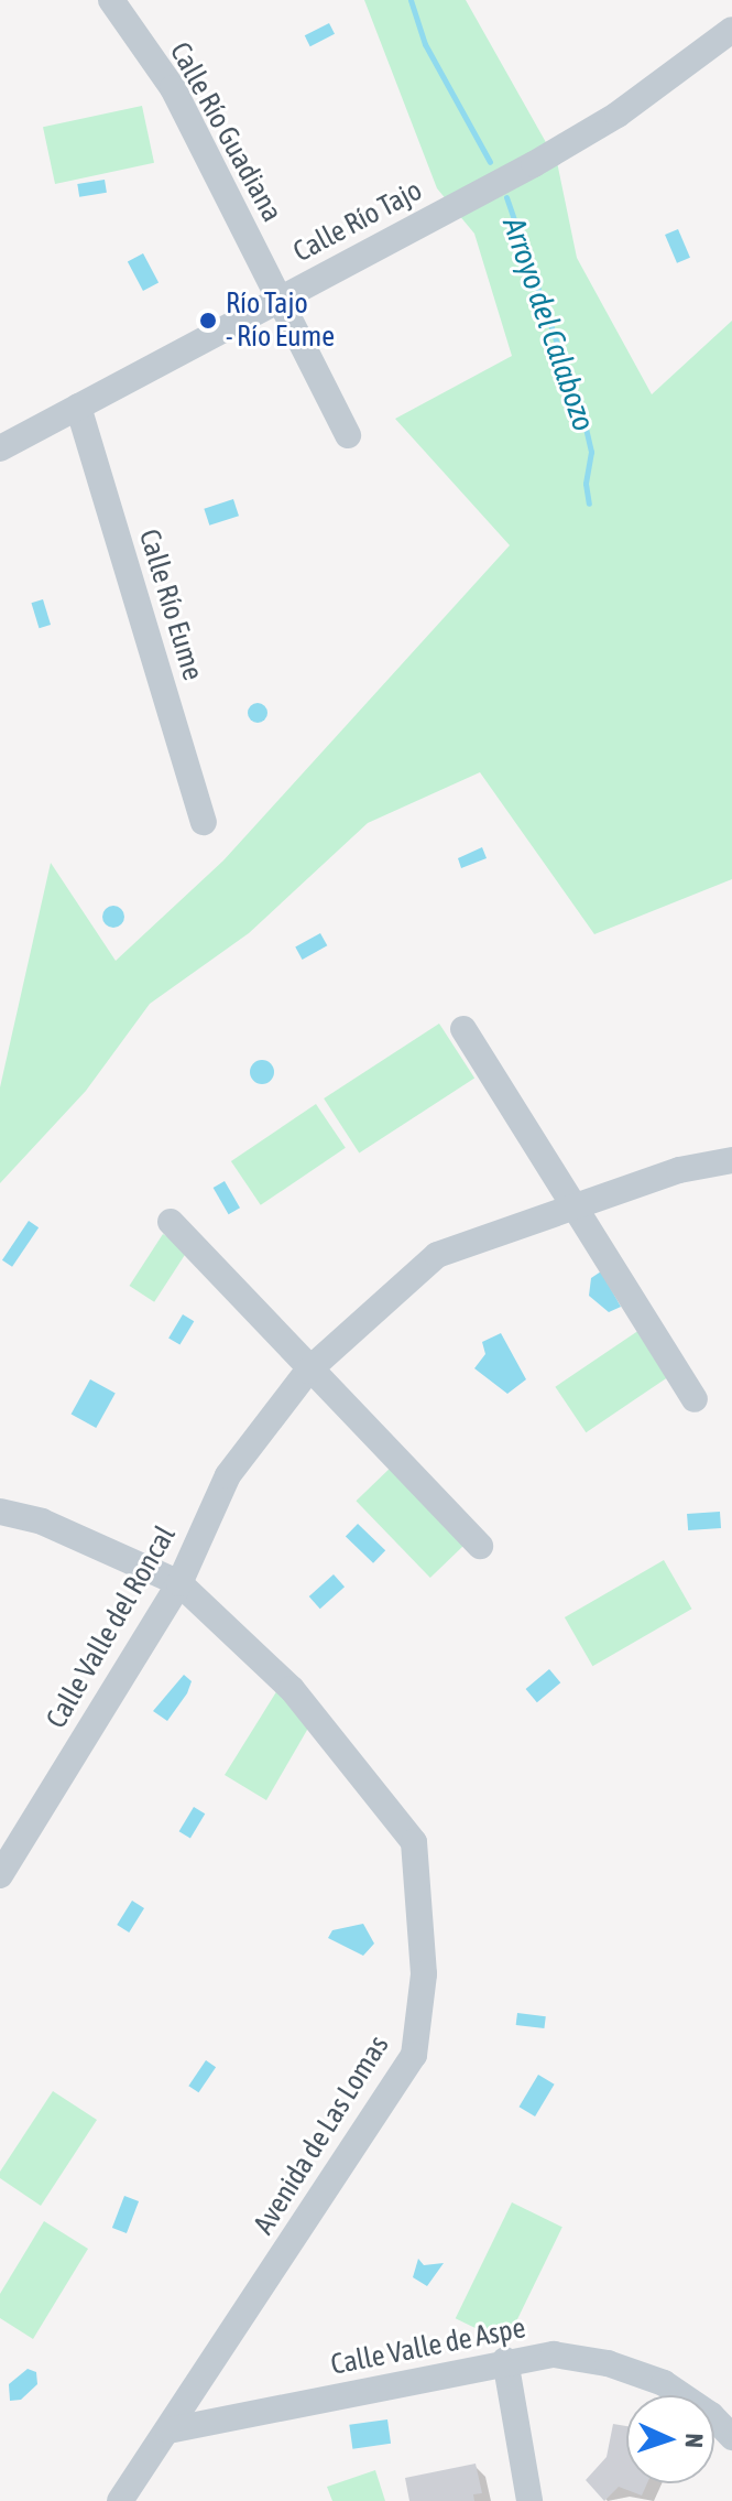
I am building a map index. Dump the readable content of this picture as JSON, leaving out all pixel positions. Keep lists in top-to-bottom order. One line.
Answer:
{"streets":{"street":["Calle Río Guadiana","Calle Río Tajo","Calle Río Eume","Calle Valle del Roncal","Avenida de Las Lomas","Calle Valle de Aspe"]},"crossings":[["Calle Río Guadiana","Calle Río Tajo"],["Calle Río Tajo","Calle Río Eume"],["Calle Valle del Roncal","Avenida de Las Lomas"],["Avenida de Las Lomas","Calle Valle de Aspe"]],"water":["Arroyo del Calabozo"],"places":["Río Tajo - Río Eume"],"north":"right"}
